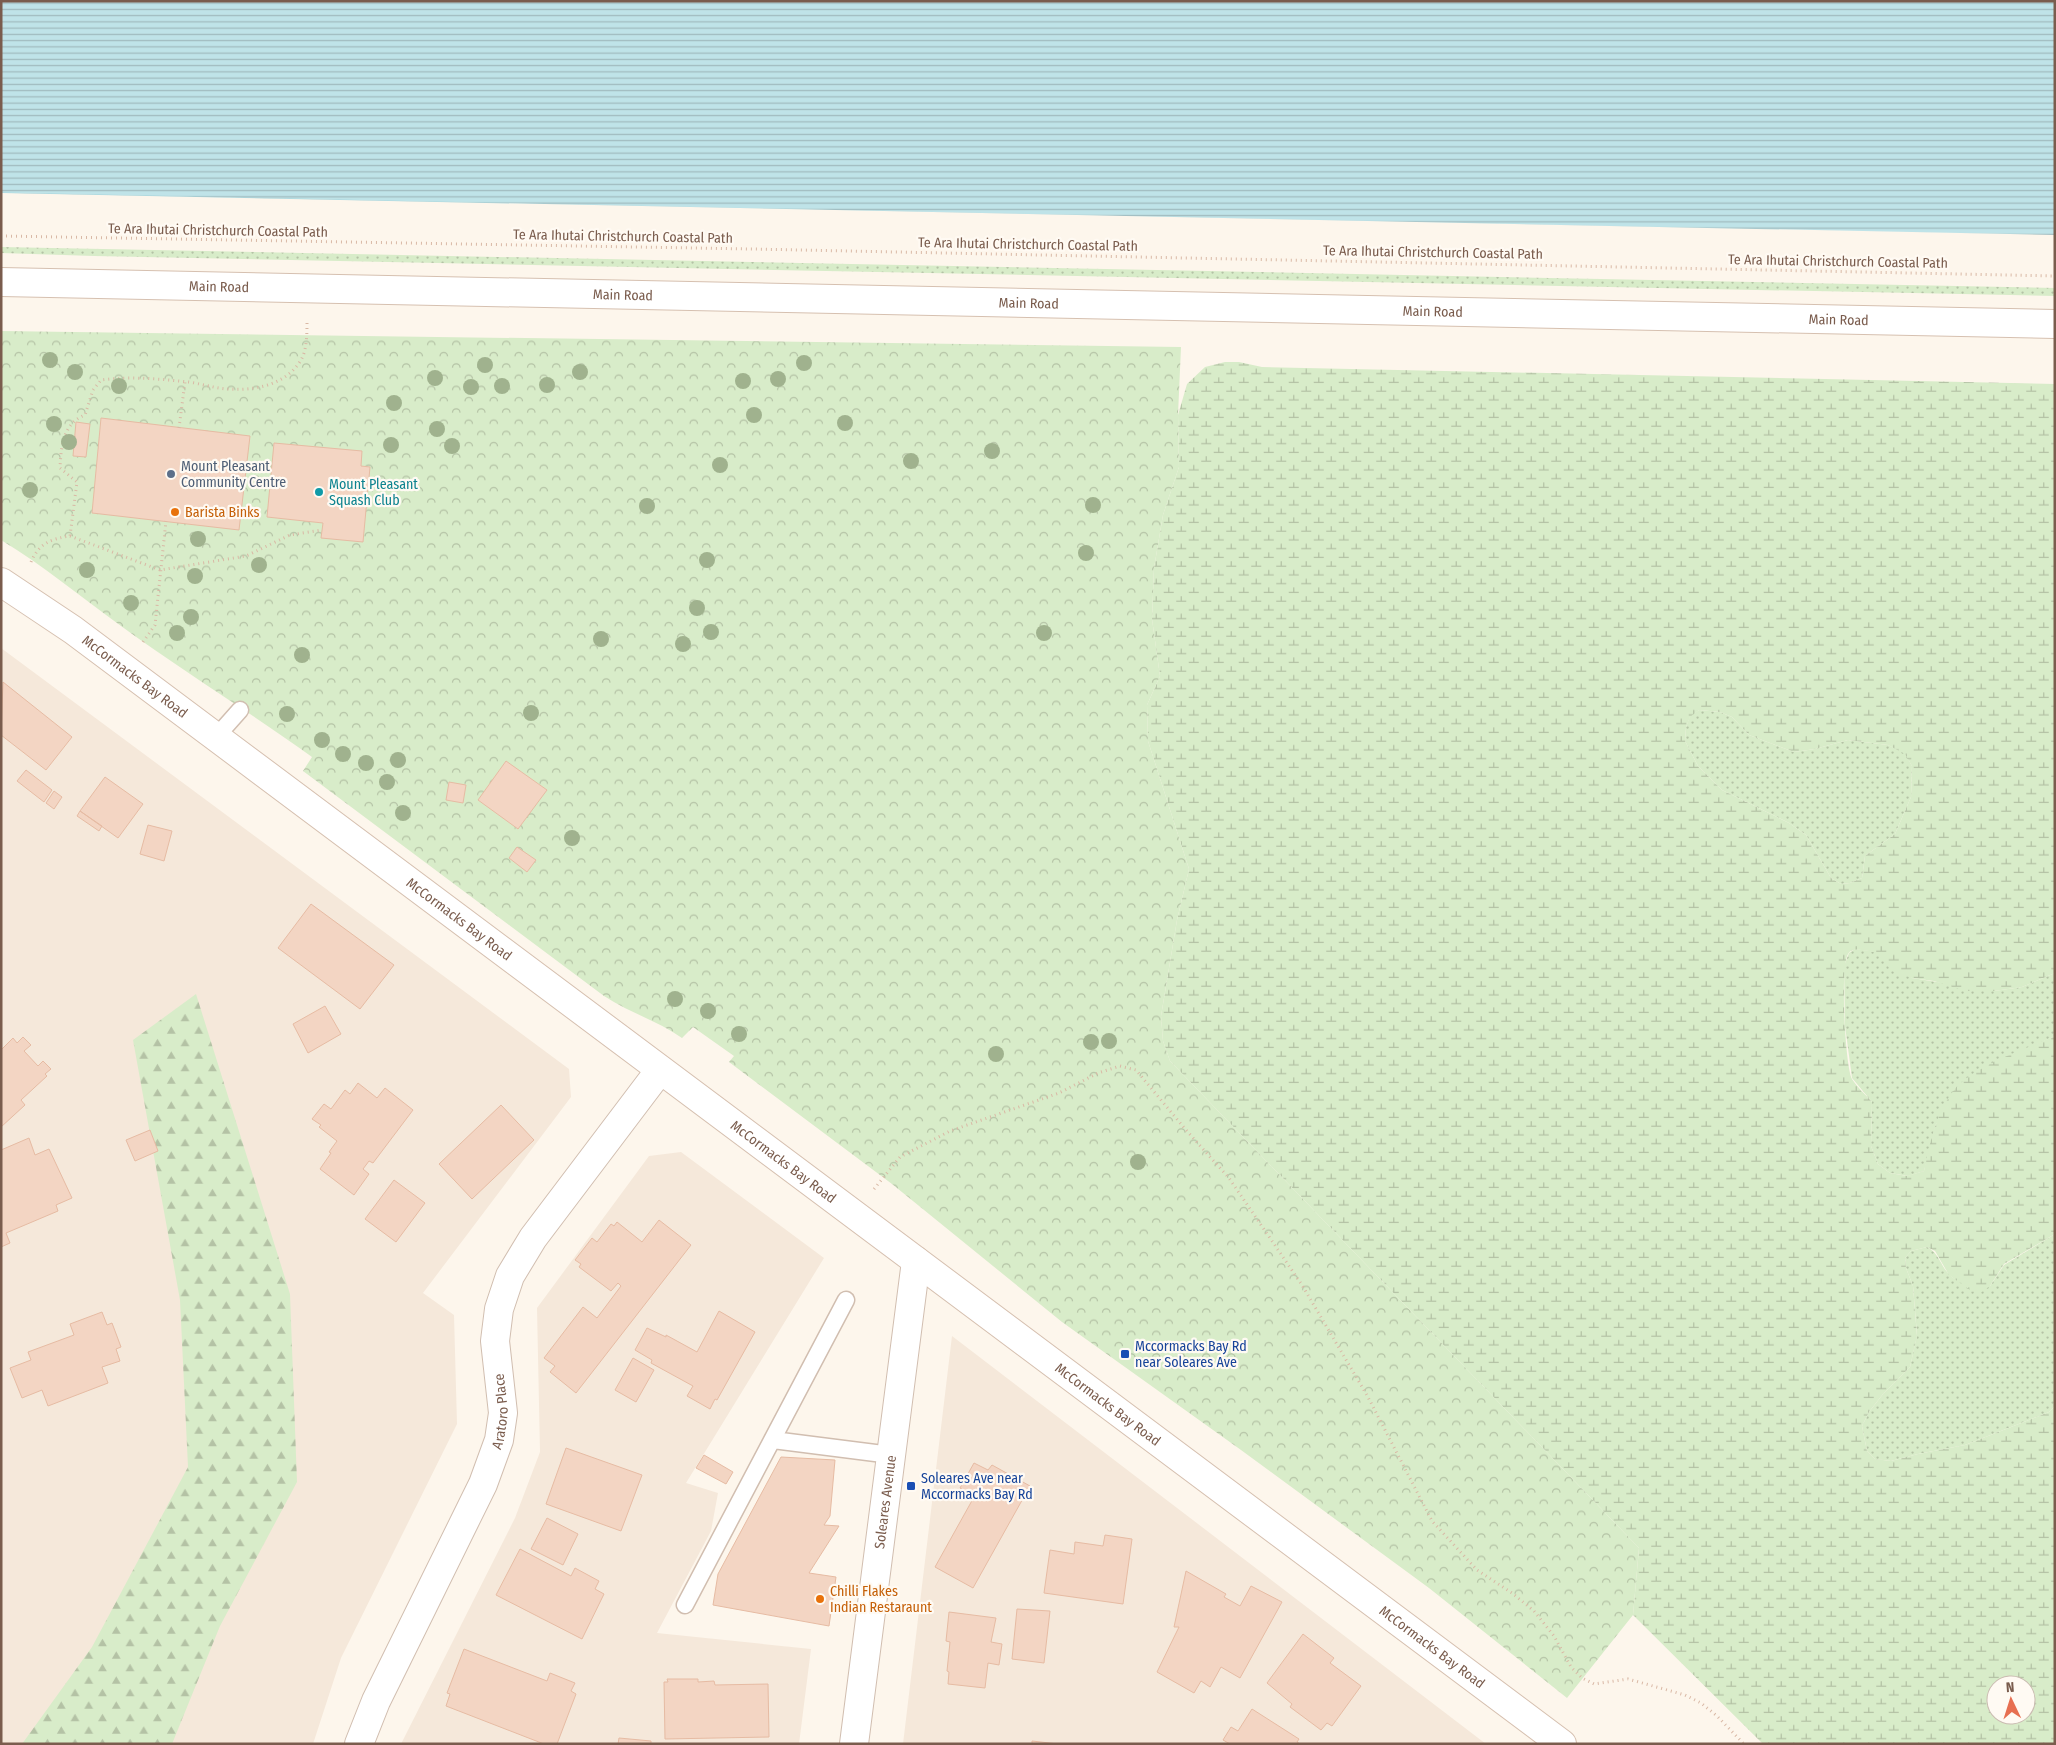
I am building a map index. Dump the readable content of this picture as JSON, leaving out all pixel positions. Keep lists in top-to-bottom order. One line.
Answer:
{"streets":{"street":["Main Road","McCormacks Bay Road","Aratoro Place","Soleares Avenue"],"path":["Te Ara Ihutai Christchurch Coastal Path"]},"crossings":[["McCormacks Bay Road","Aratoro Place"],["McCormacks Bay Road","Soleares Avenue"]],"places":{"other":["Mount Pleasant Community Centre","Mount Pleasant Squash Club","Barista Binks","Chilli Flakes Indian Restaraunt"],"transit":["Mccormacks Bay Rd near Soleares Ave","Soleares Ave near Mccormacks Bay Rd"]},"north":"top"}
